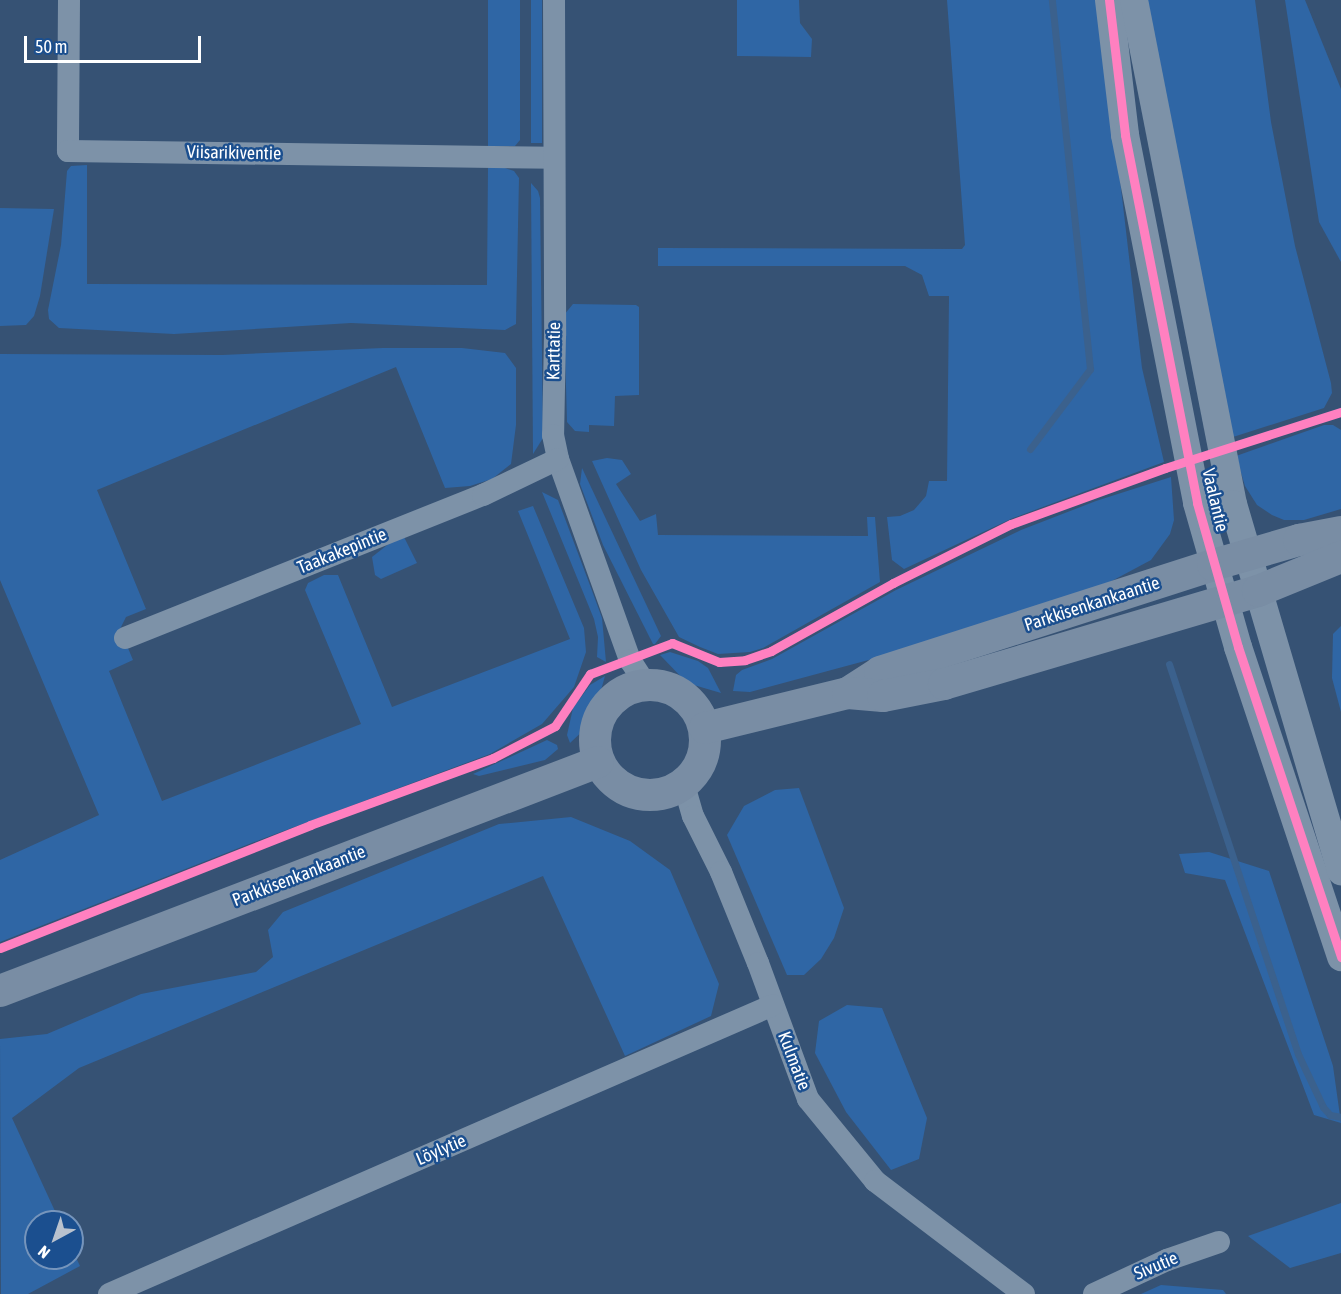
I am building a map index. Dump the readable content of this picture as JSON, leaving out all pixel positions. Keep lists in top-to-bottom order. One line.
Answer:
{"streets":{"main road":["Parkkisenkankaantie"],"street":["Viisarikiventie","Karttatie","Vaalantie","Taakakepintie","Kulmatie","Löylytie","Sivutie"]},"crossings":[["Viisarikiventie","Karttatie"],["Karttatie","Taakakepintie"],["Karttatie","Parkkisenkankaantie"],["Karttatie","Kulmatie"],["Vaalantie","Parkkisenkankaantie"],["Parkkisenkankaantie","Kulmatie"],["Kulmatie","Löylytie"]],"scale_bar":"50 m","north":"bottom left"}
